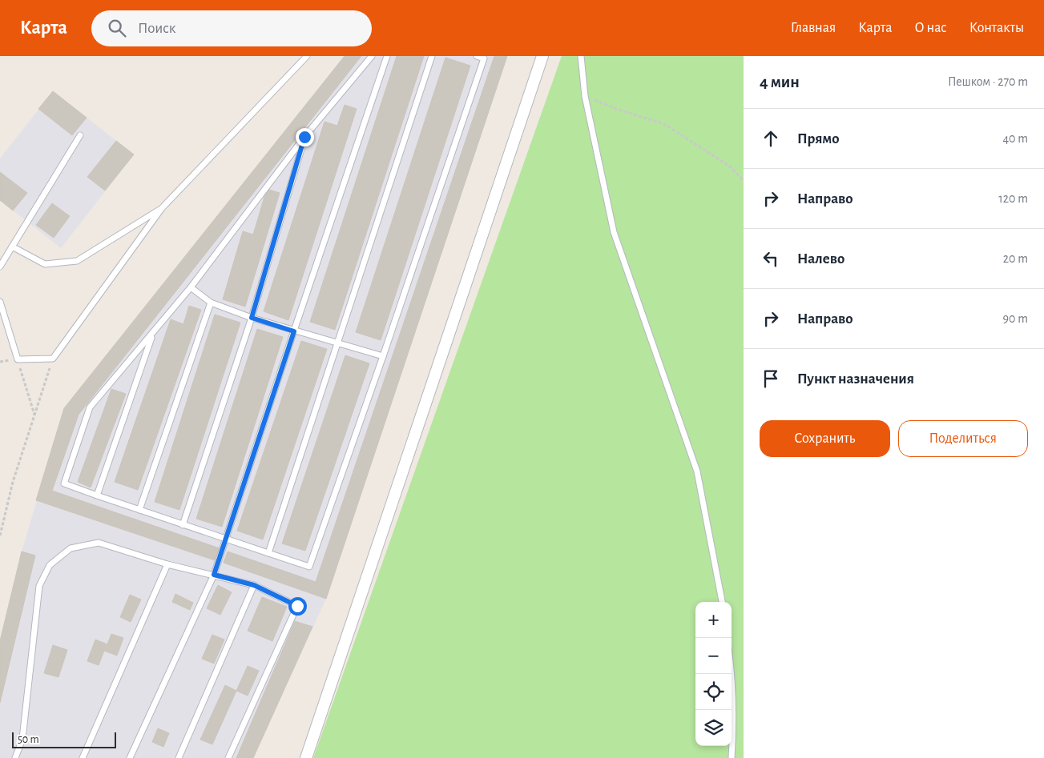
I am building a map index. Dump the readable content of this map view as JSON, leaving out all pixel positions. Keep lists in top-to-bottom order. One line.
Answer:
{"scale_bar":"50 m","page":{"header":"Карта","search":"Поиск","nav":["Главная","Карта","О нас","Контакты"],"heading":["4 мин","Пешком · 270 m"],"list":[["Прямо","40 m"],["Направо","120 m"],["Налево","20 m"],["Направо","90 m"],"Пункт назначения"],"buttons":["Сохранить","Поделиться"],"map_buttons":["+","−"],"scale":"50 m"}}
